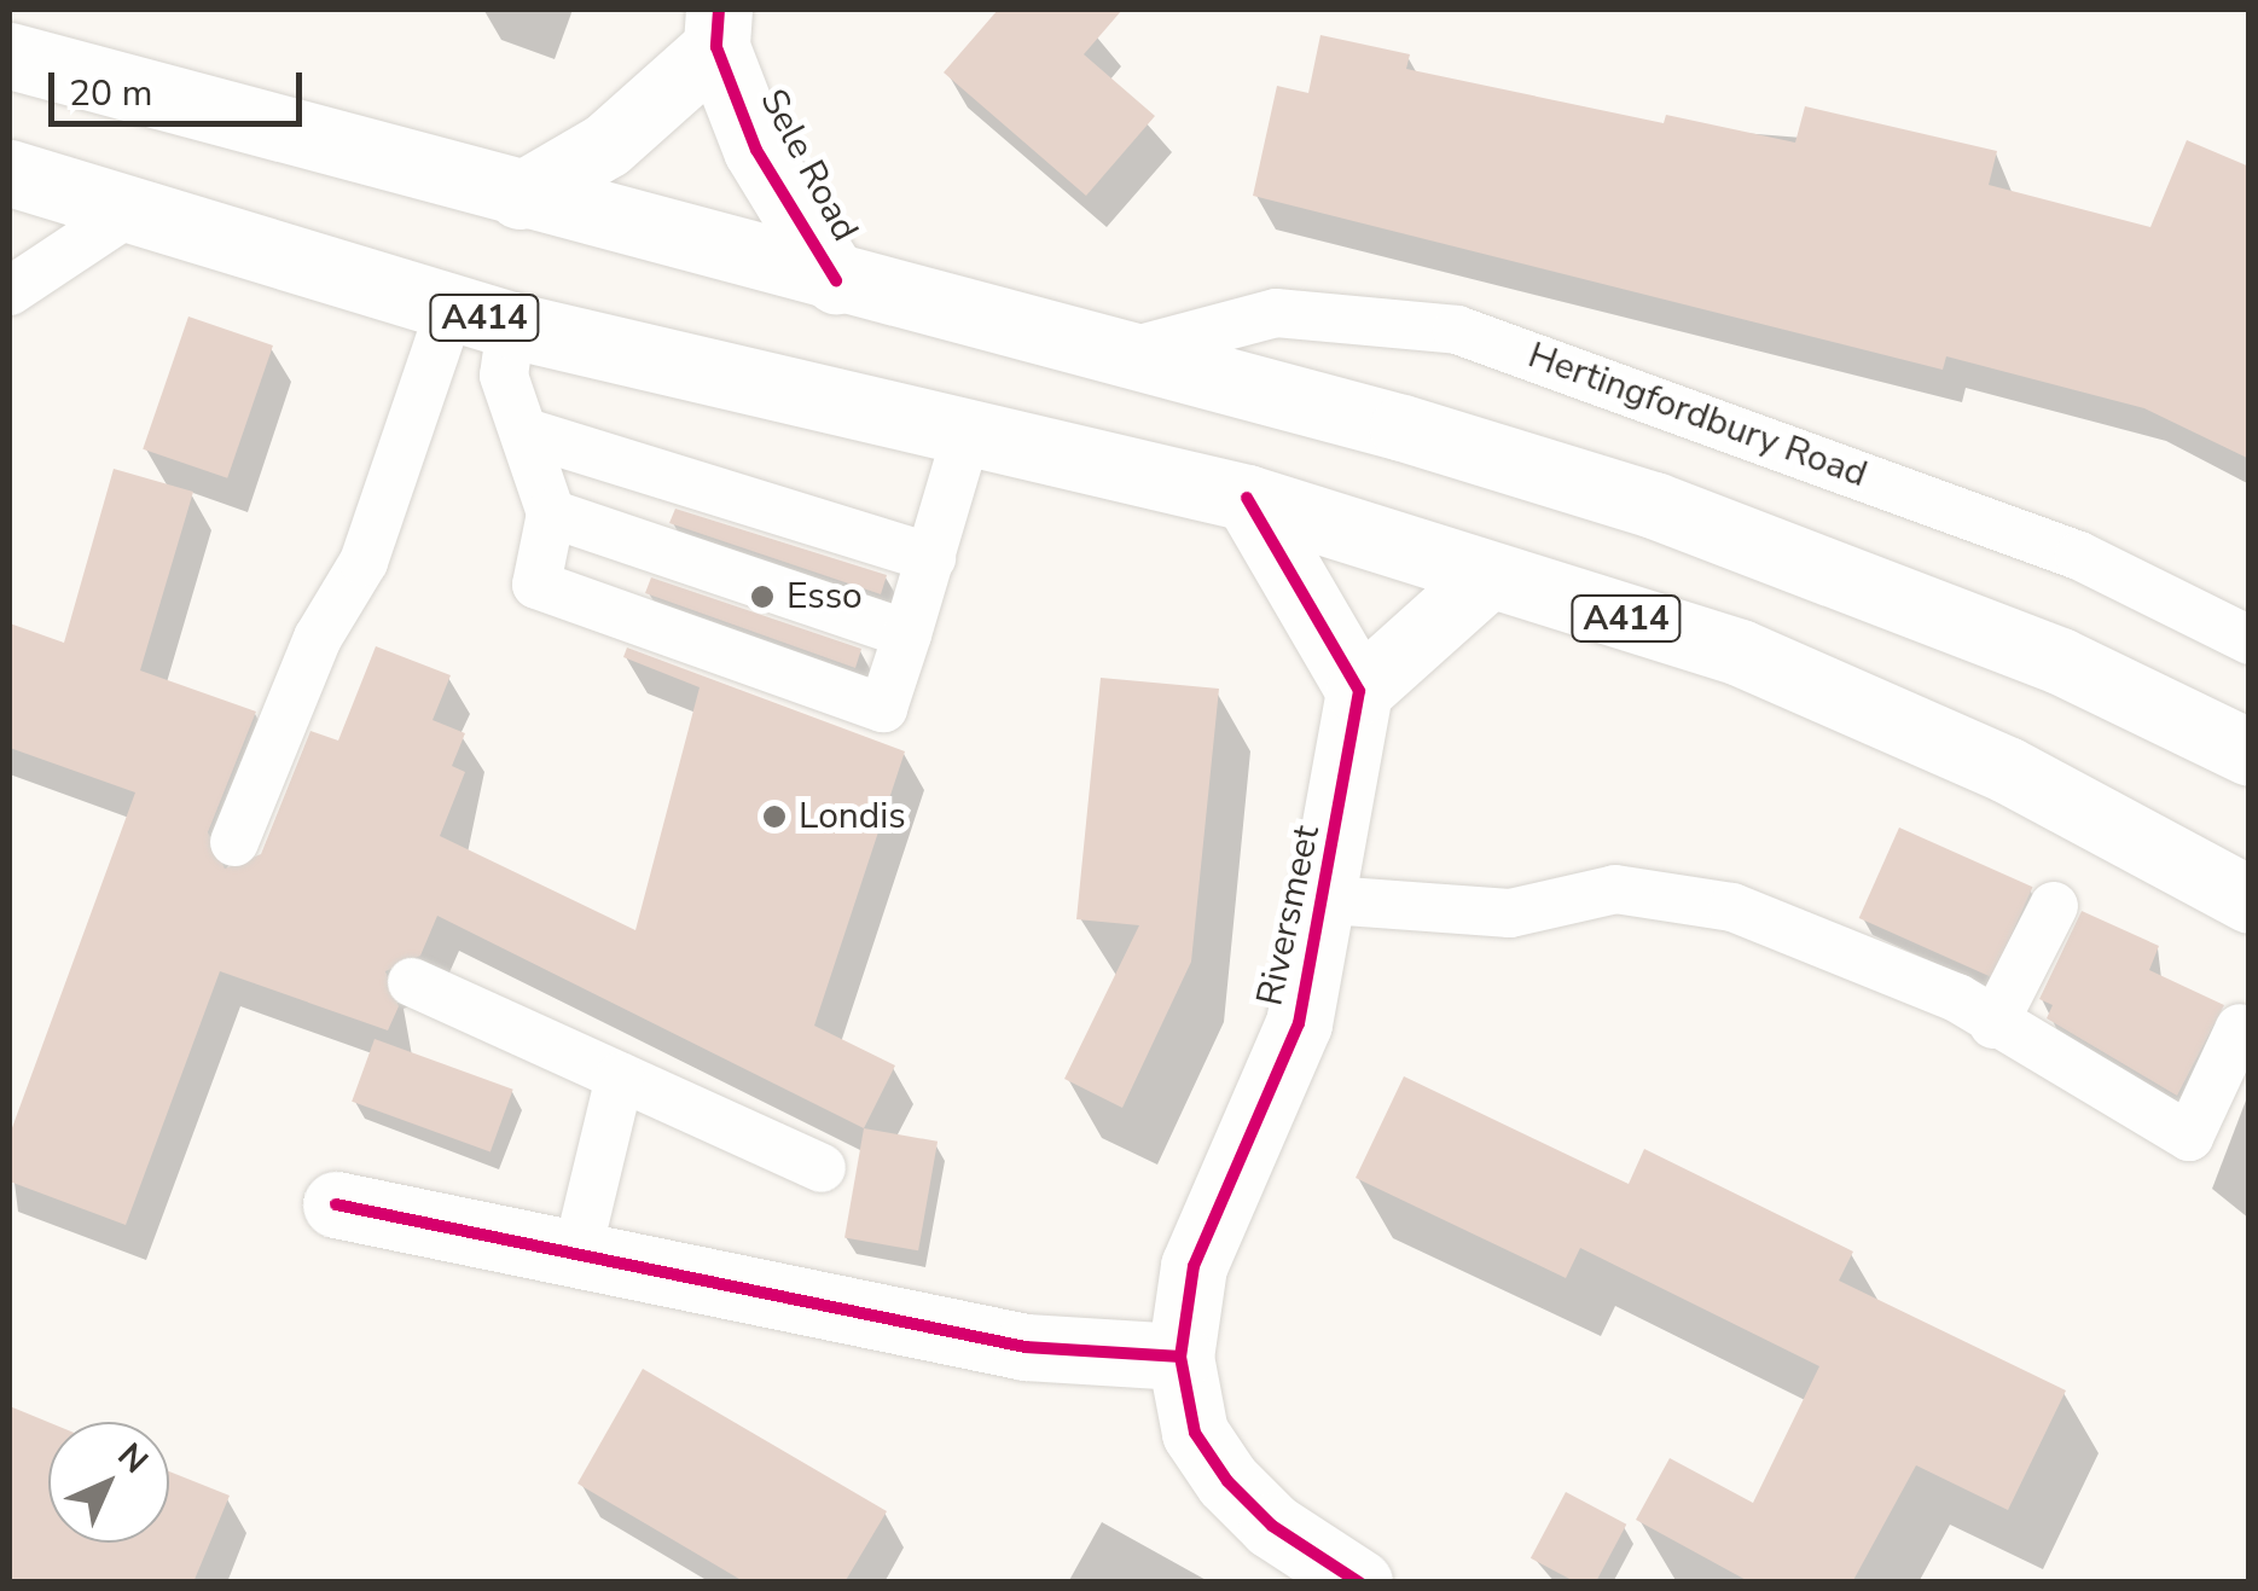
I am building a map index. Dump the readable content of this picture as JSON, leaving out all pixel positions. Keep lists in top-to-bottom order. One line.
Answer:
{"streets":{"main road":["Sele Road","A414","Riversmeet"],"lane":["Hertingfordbury Road"]},"places":["Esso","Londis"],"scale_bar":"20 m","north":"top right"}
